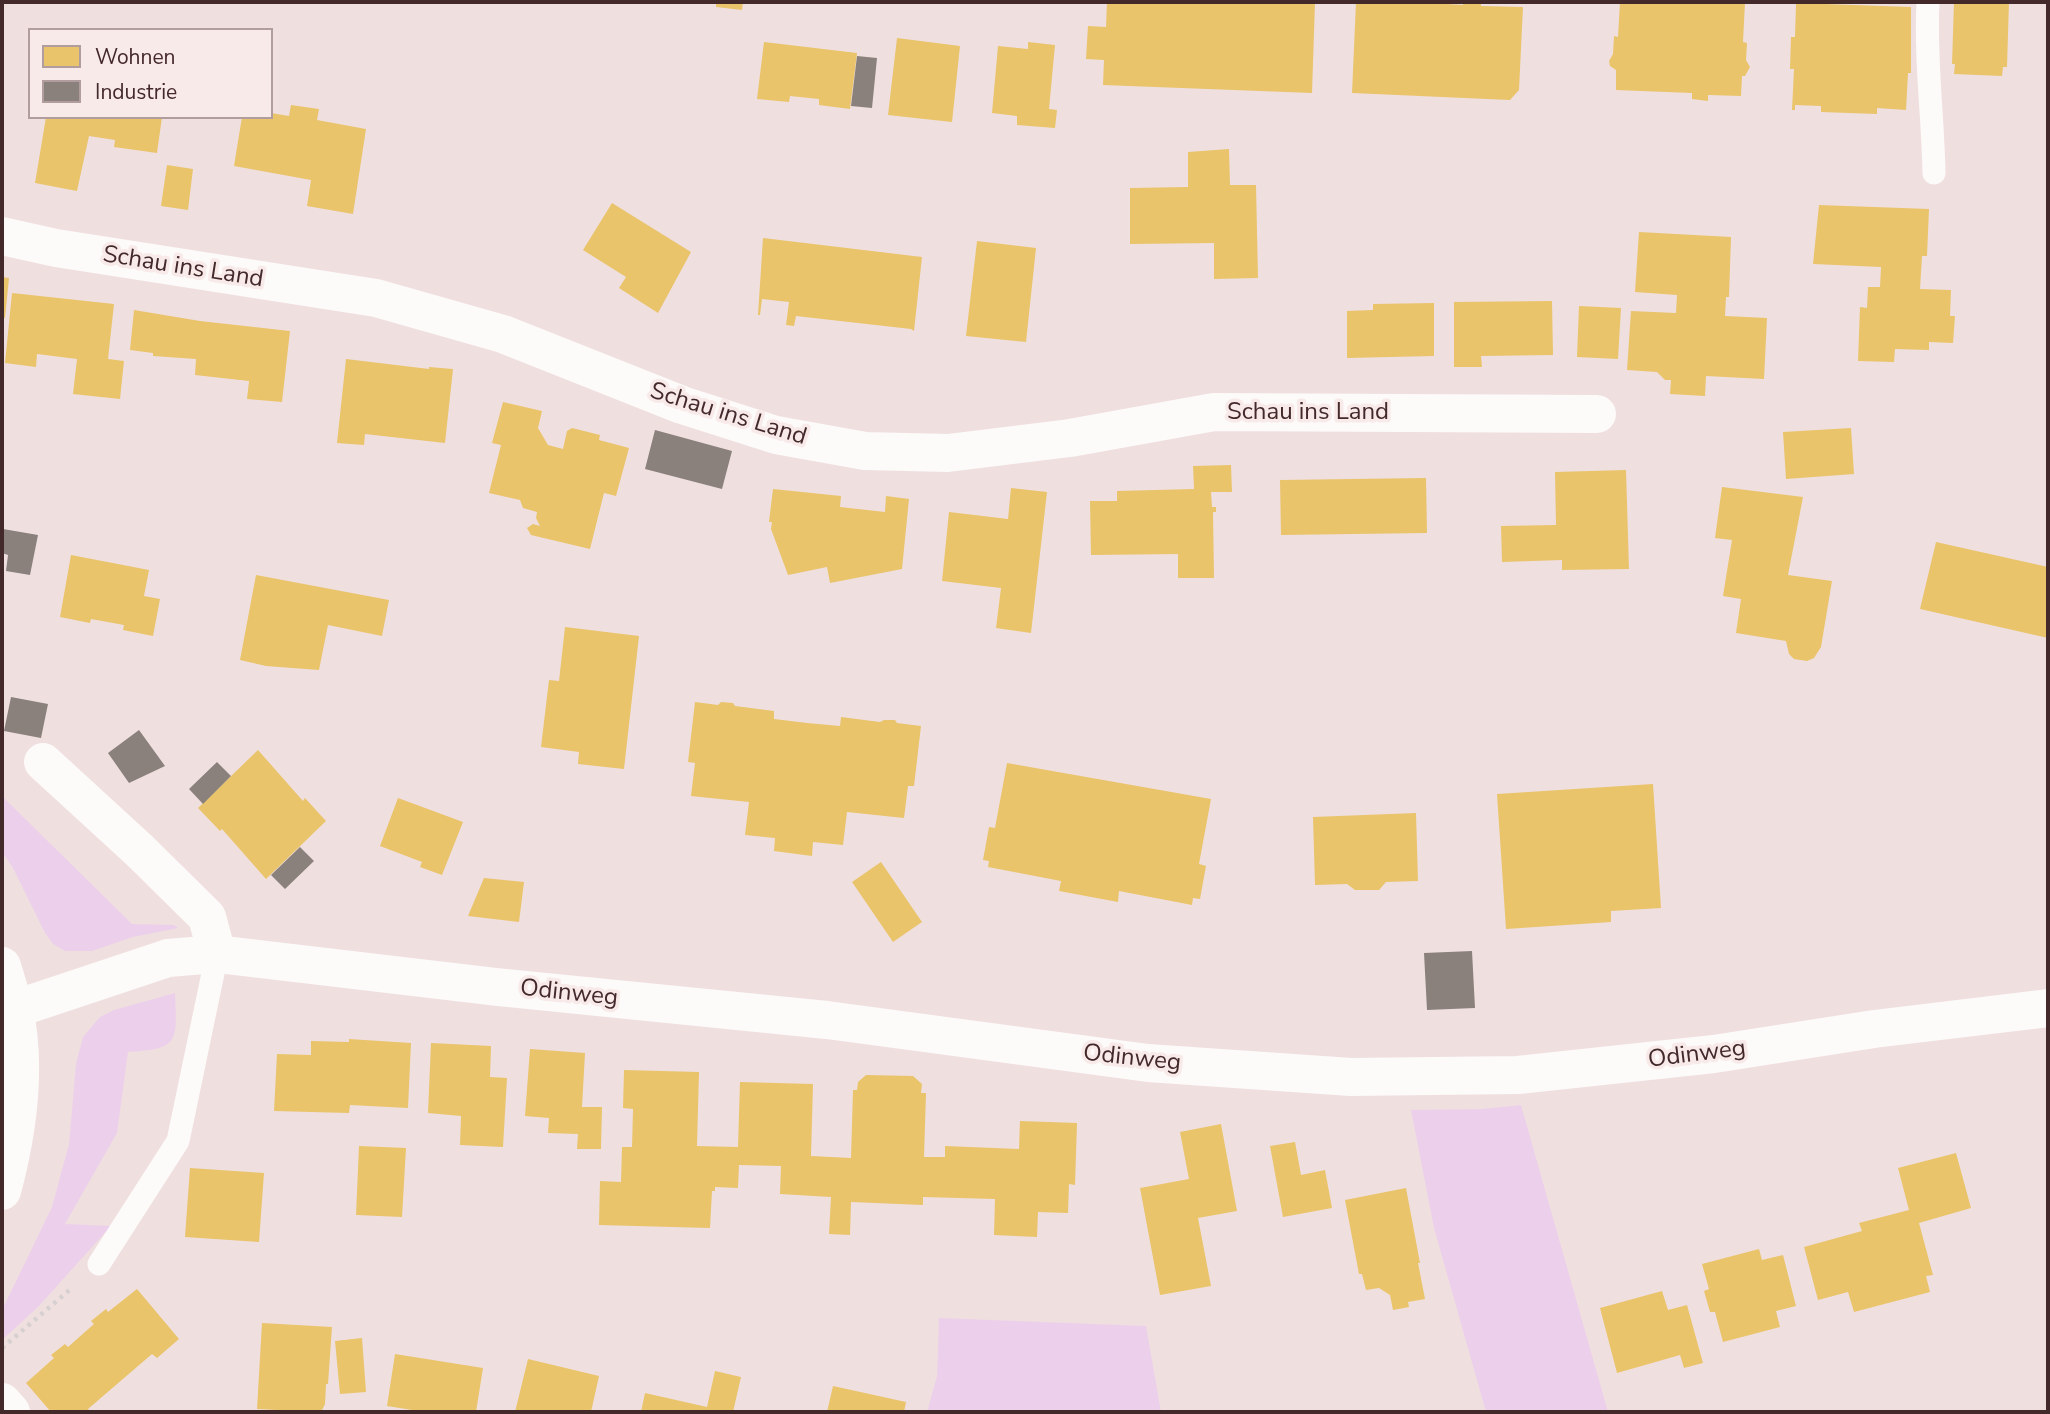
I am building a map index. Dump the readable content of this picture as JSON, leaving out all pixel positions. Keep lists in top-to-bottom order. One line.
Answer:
{"streets":{"street":["Schau ins Land","Odinweg"]},"legend":["Wohnen","Industrie"]}
